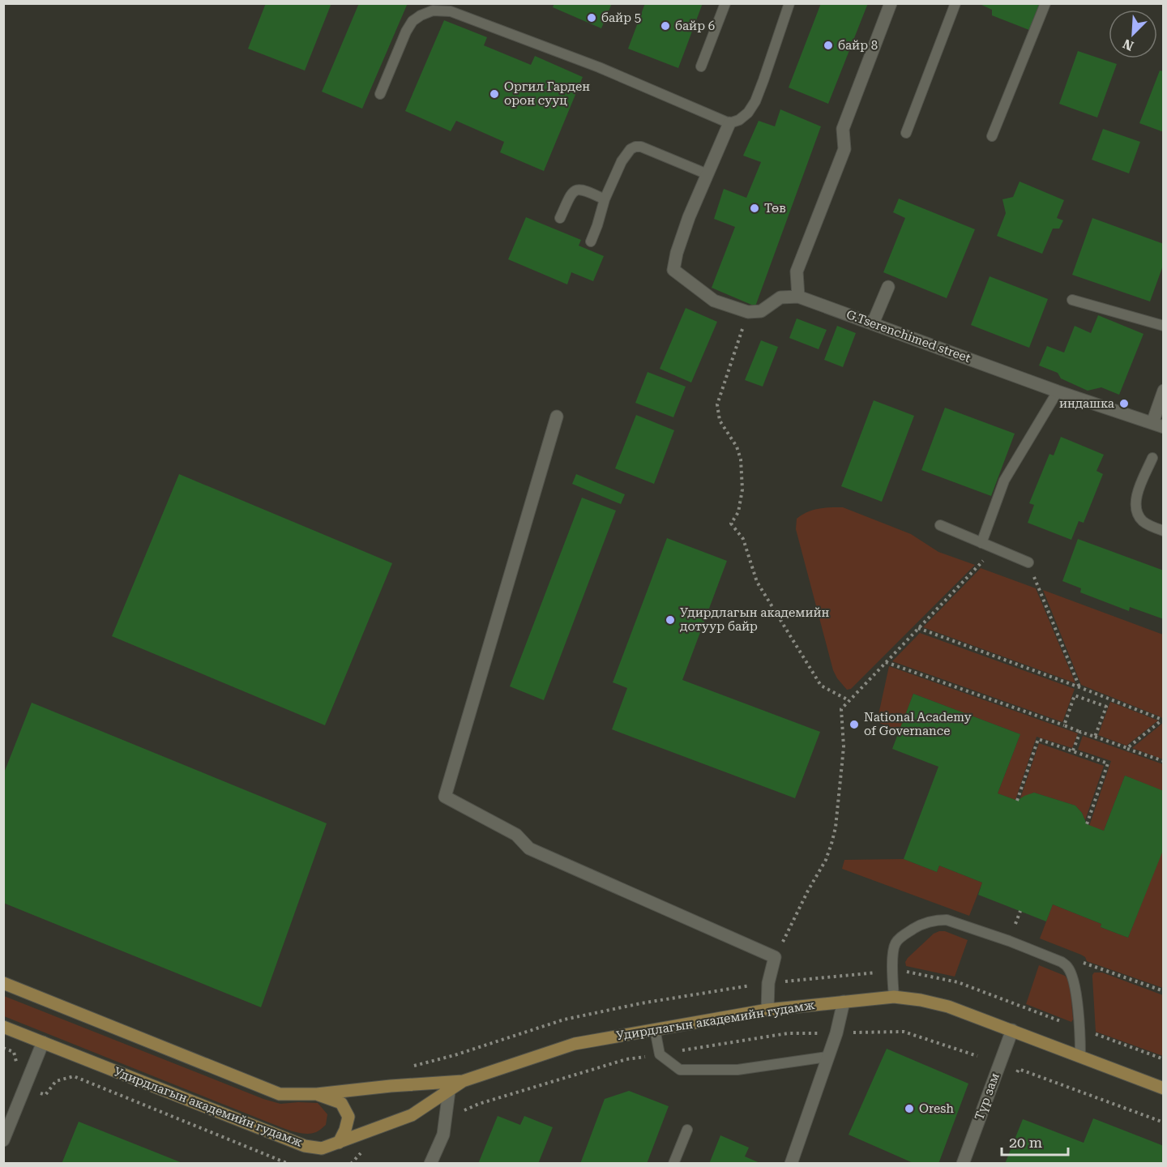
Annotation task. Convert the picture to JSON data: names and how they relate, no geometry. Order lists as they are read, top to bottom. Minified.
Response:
{"streets":{"main road":["Удирдлагын академийн гудамж"],"street":["G.Tserenchimed street","Түр зам"]},"crossings":[["Удирдлагын академийн гудамж","Түр зам"]],"places":["байр 5","байр 6","байр 8","Оргил Гарден орон сууц","Төв","индашка","Удирдлагын академийн дотуур байр","National Academy of Governance","Oresh"],"scale_bar":"20 m","north":"bottom left"}
